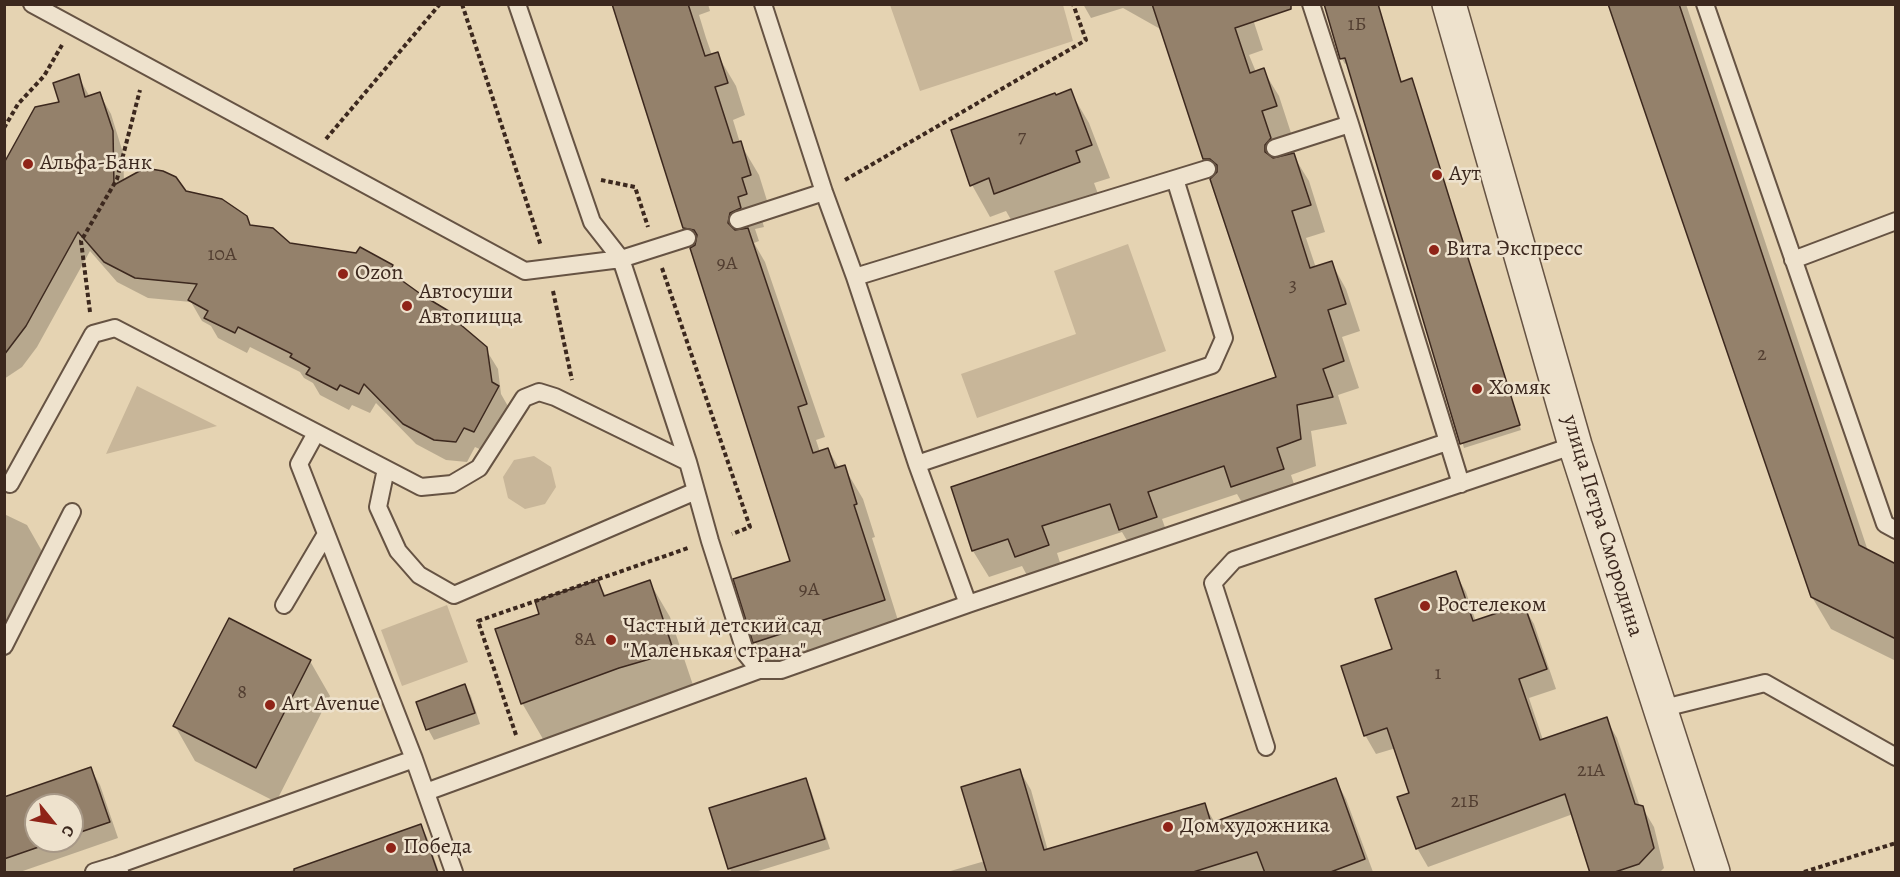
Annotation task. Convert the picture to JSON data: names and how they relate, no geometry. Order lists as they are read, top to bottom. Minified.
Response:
{"streets":{"street":["улица Петра Смородина"]},"places":["Альфа-Банк","Аут","Вита Экспресс","Ozon","Автосуши Автопицца","Хомяк","Ростелеком","Частный детский сад \"Маленькая страна\"","Art Avenue","Дом художника","Победа"],"house_numbers":["1Б","7","10А","9А","3","2","9А","8А","1","8","21А","21Б"],"north":"bottom right"}
